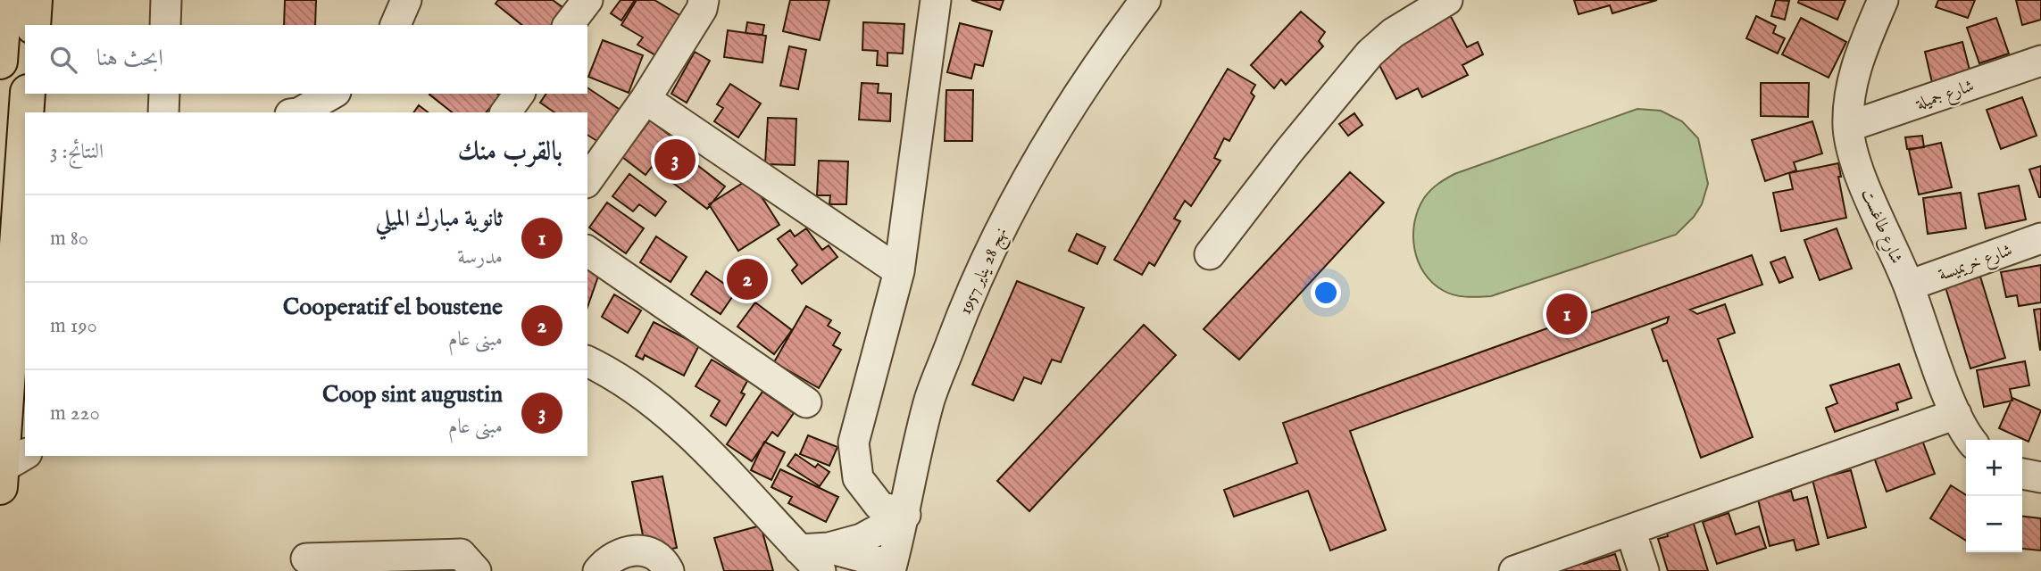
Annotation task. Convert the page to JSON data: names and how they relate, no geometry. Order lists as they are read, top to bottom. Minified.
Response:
{"streets":{"street":["شارع جميلة","شارع طاغست","شارع خريميسة","نهج 28 يناير 1957"]},"crossings":[["شارع جميلة","شارع طاغست"],["شارع طاغست","شارع خريميسة"]],"page":{"search":"ابحث هنا","heading":["بالقرب منك","النتائج: 3"],"pins":["3","2","1"],"list":[{"mark":"1","name":"ثانوية مبارك الميلي","note":"مدرسة","value":"80 m"},{"mark":"2","name":"Cooperatif el boustene","note":"مبنى عام","value":"190 m"},{"mark":"3","name":"Coop sint augustin","note":"مبنى عام","value":"220 m"}],"map_buttons":["+","−"]}}
